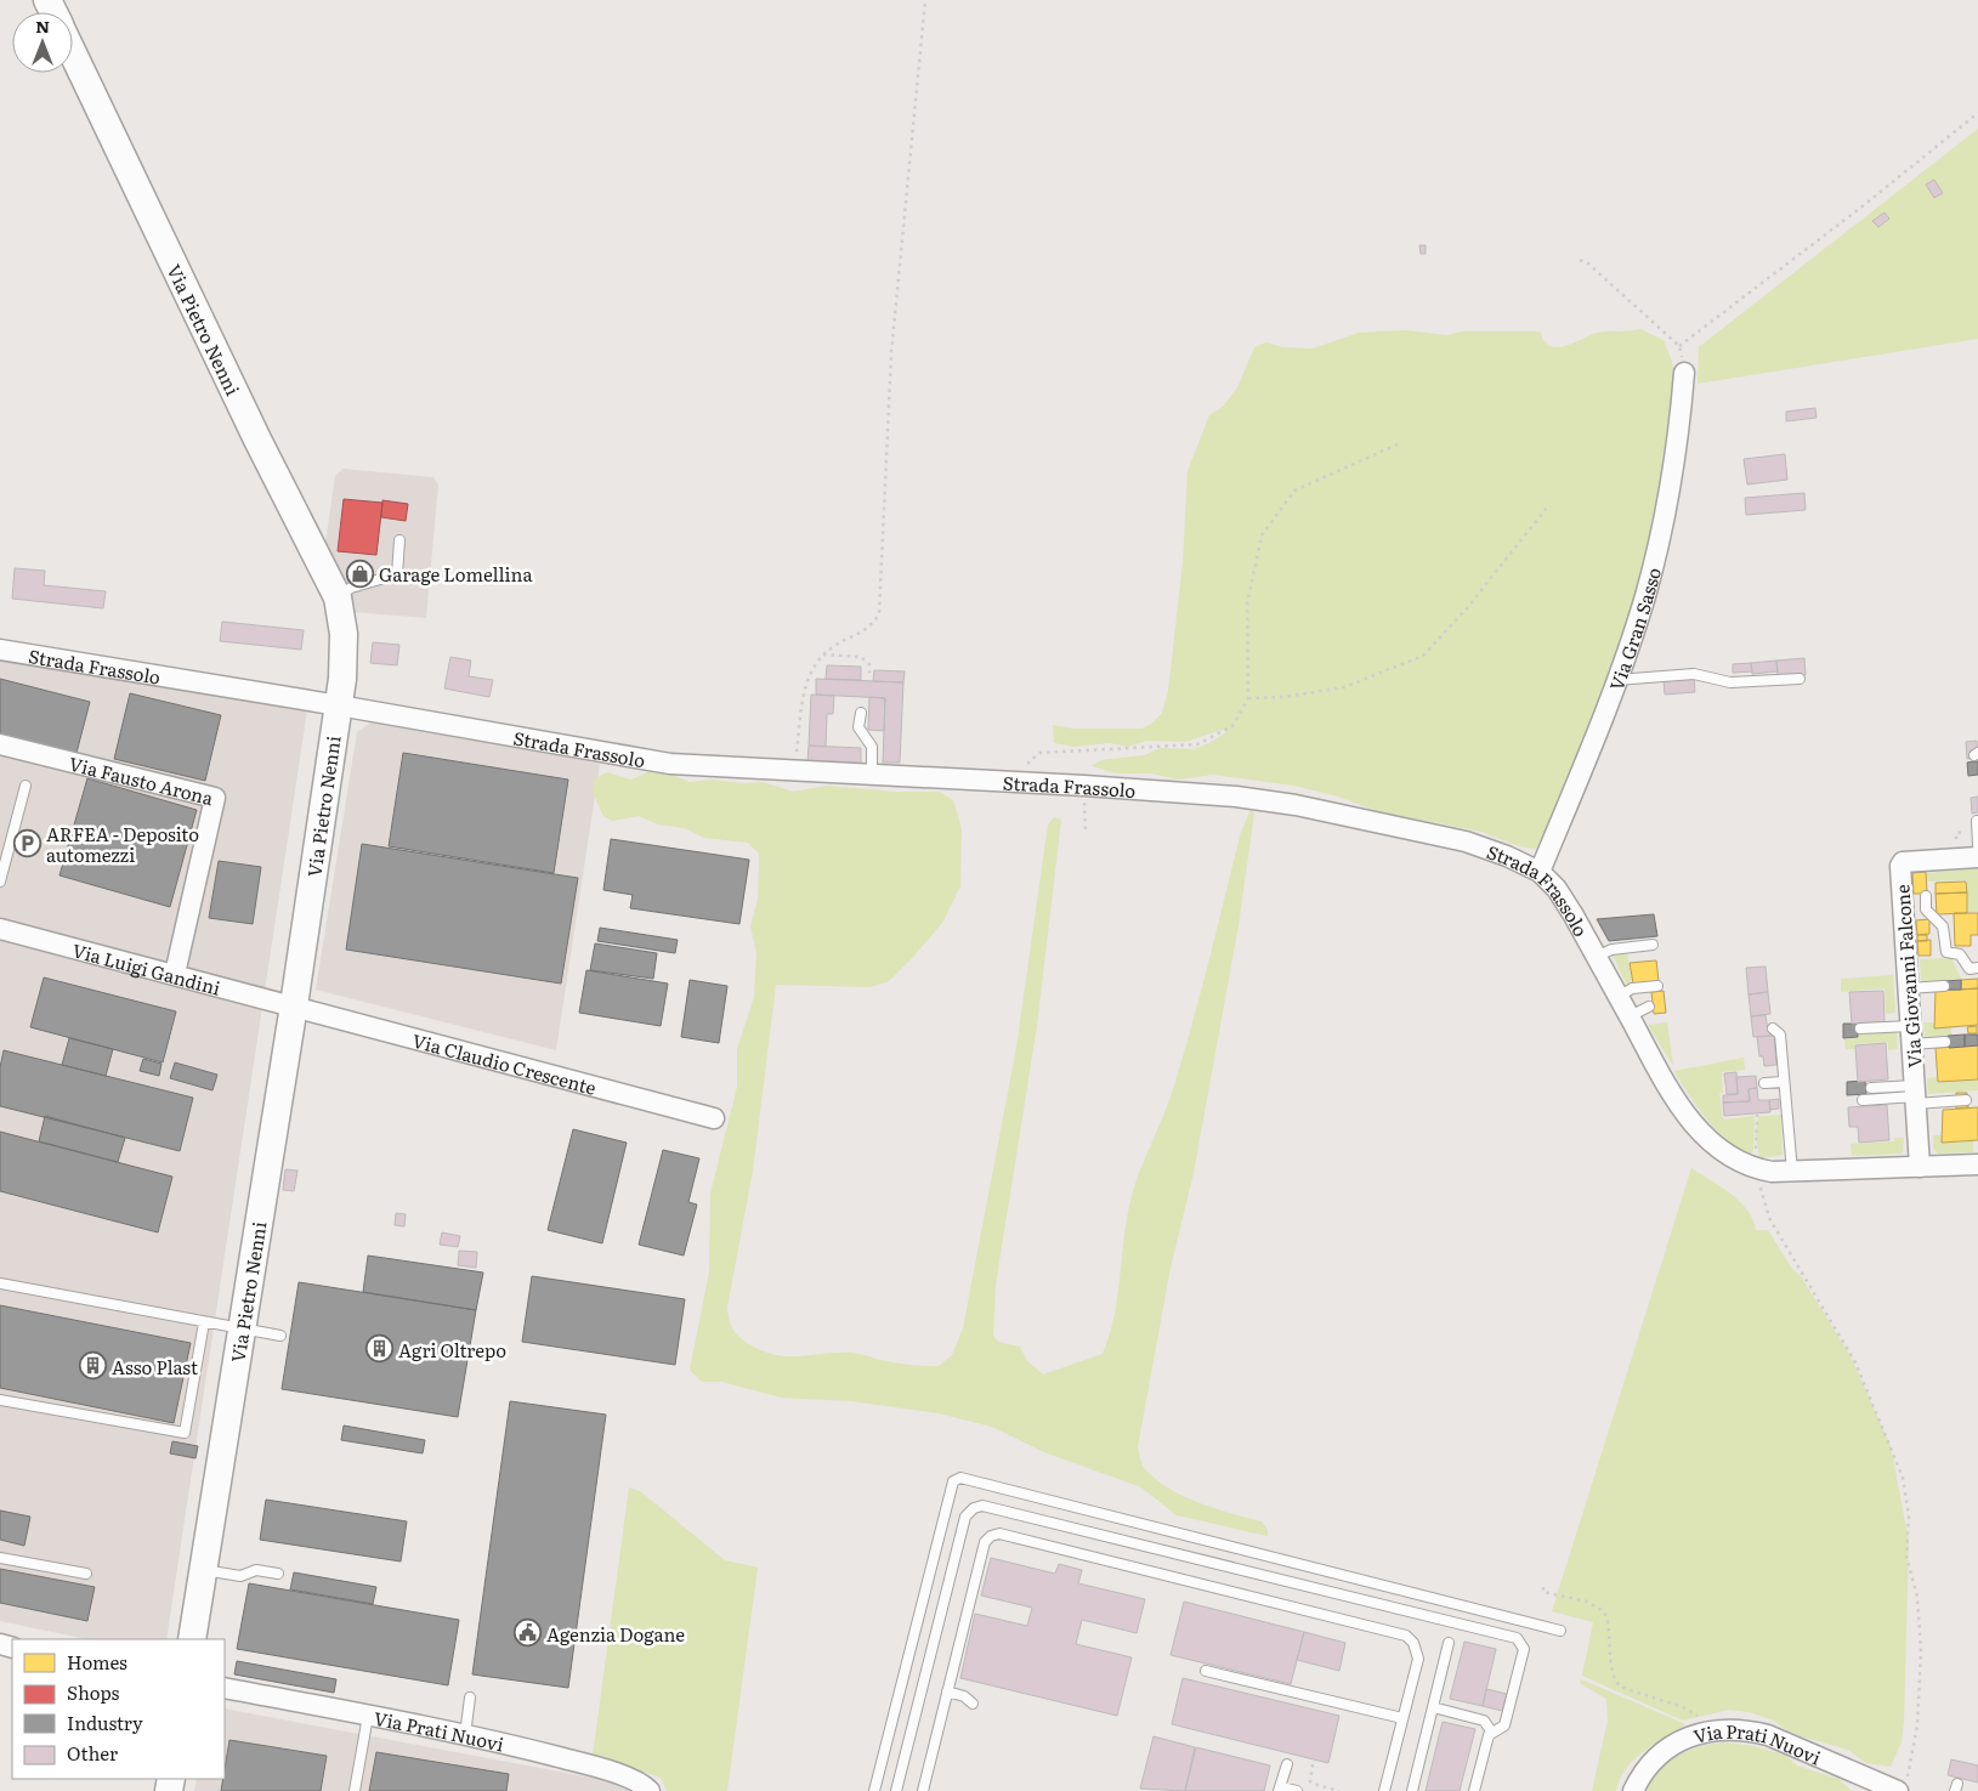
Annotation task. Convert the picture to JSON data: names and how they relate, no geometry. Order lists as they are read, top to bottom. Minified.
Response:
{"streets":{"street":["Via Pietro Nenni","Via Gran Sasso","Strada Frassolo","Via Fausto Arona","Via Luigi Gandini","Via Giovanni Falcone","Via Claudio Crescente","Via Prati Nuovi"]},"crossings":[["Via Pietro Nenni","Strada Frassolo"],["Via Pietro Nenni","Via Luigi Gandini"],["Via Pietro Nenni","Via Claudio Crescente"],["Via Gran Sasso","Strada Frassolo"],["Strada Frassolo","Via Giovanni Falcone"],["Via Fausto Arona","Via Luigi Gandini"],["Via Luigi Gandini","Via Claudio Crescente"]],"places":{"shop":["Garage Lomellina"],"parking":["ARFEA - Deposito automezzi"],"building":["Agri Oltrepo","Asso Plast"],"public building":["Agenzia Dogane"]},"legend":["Homes","Shops","Industry","Other"],"north":"top"}
